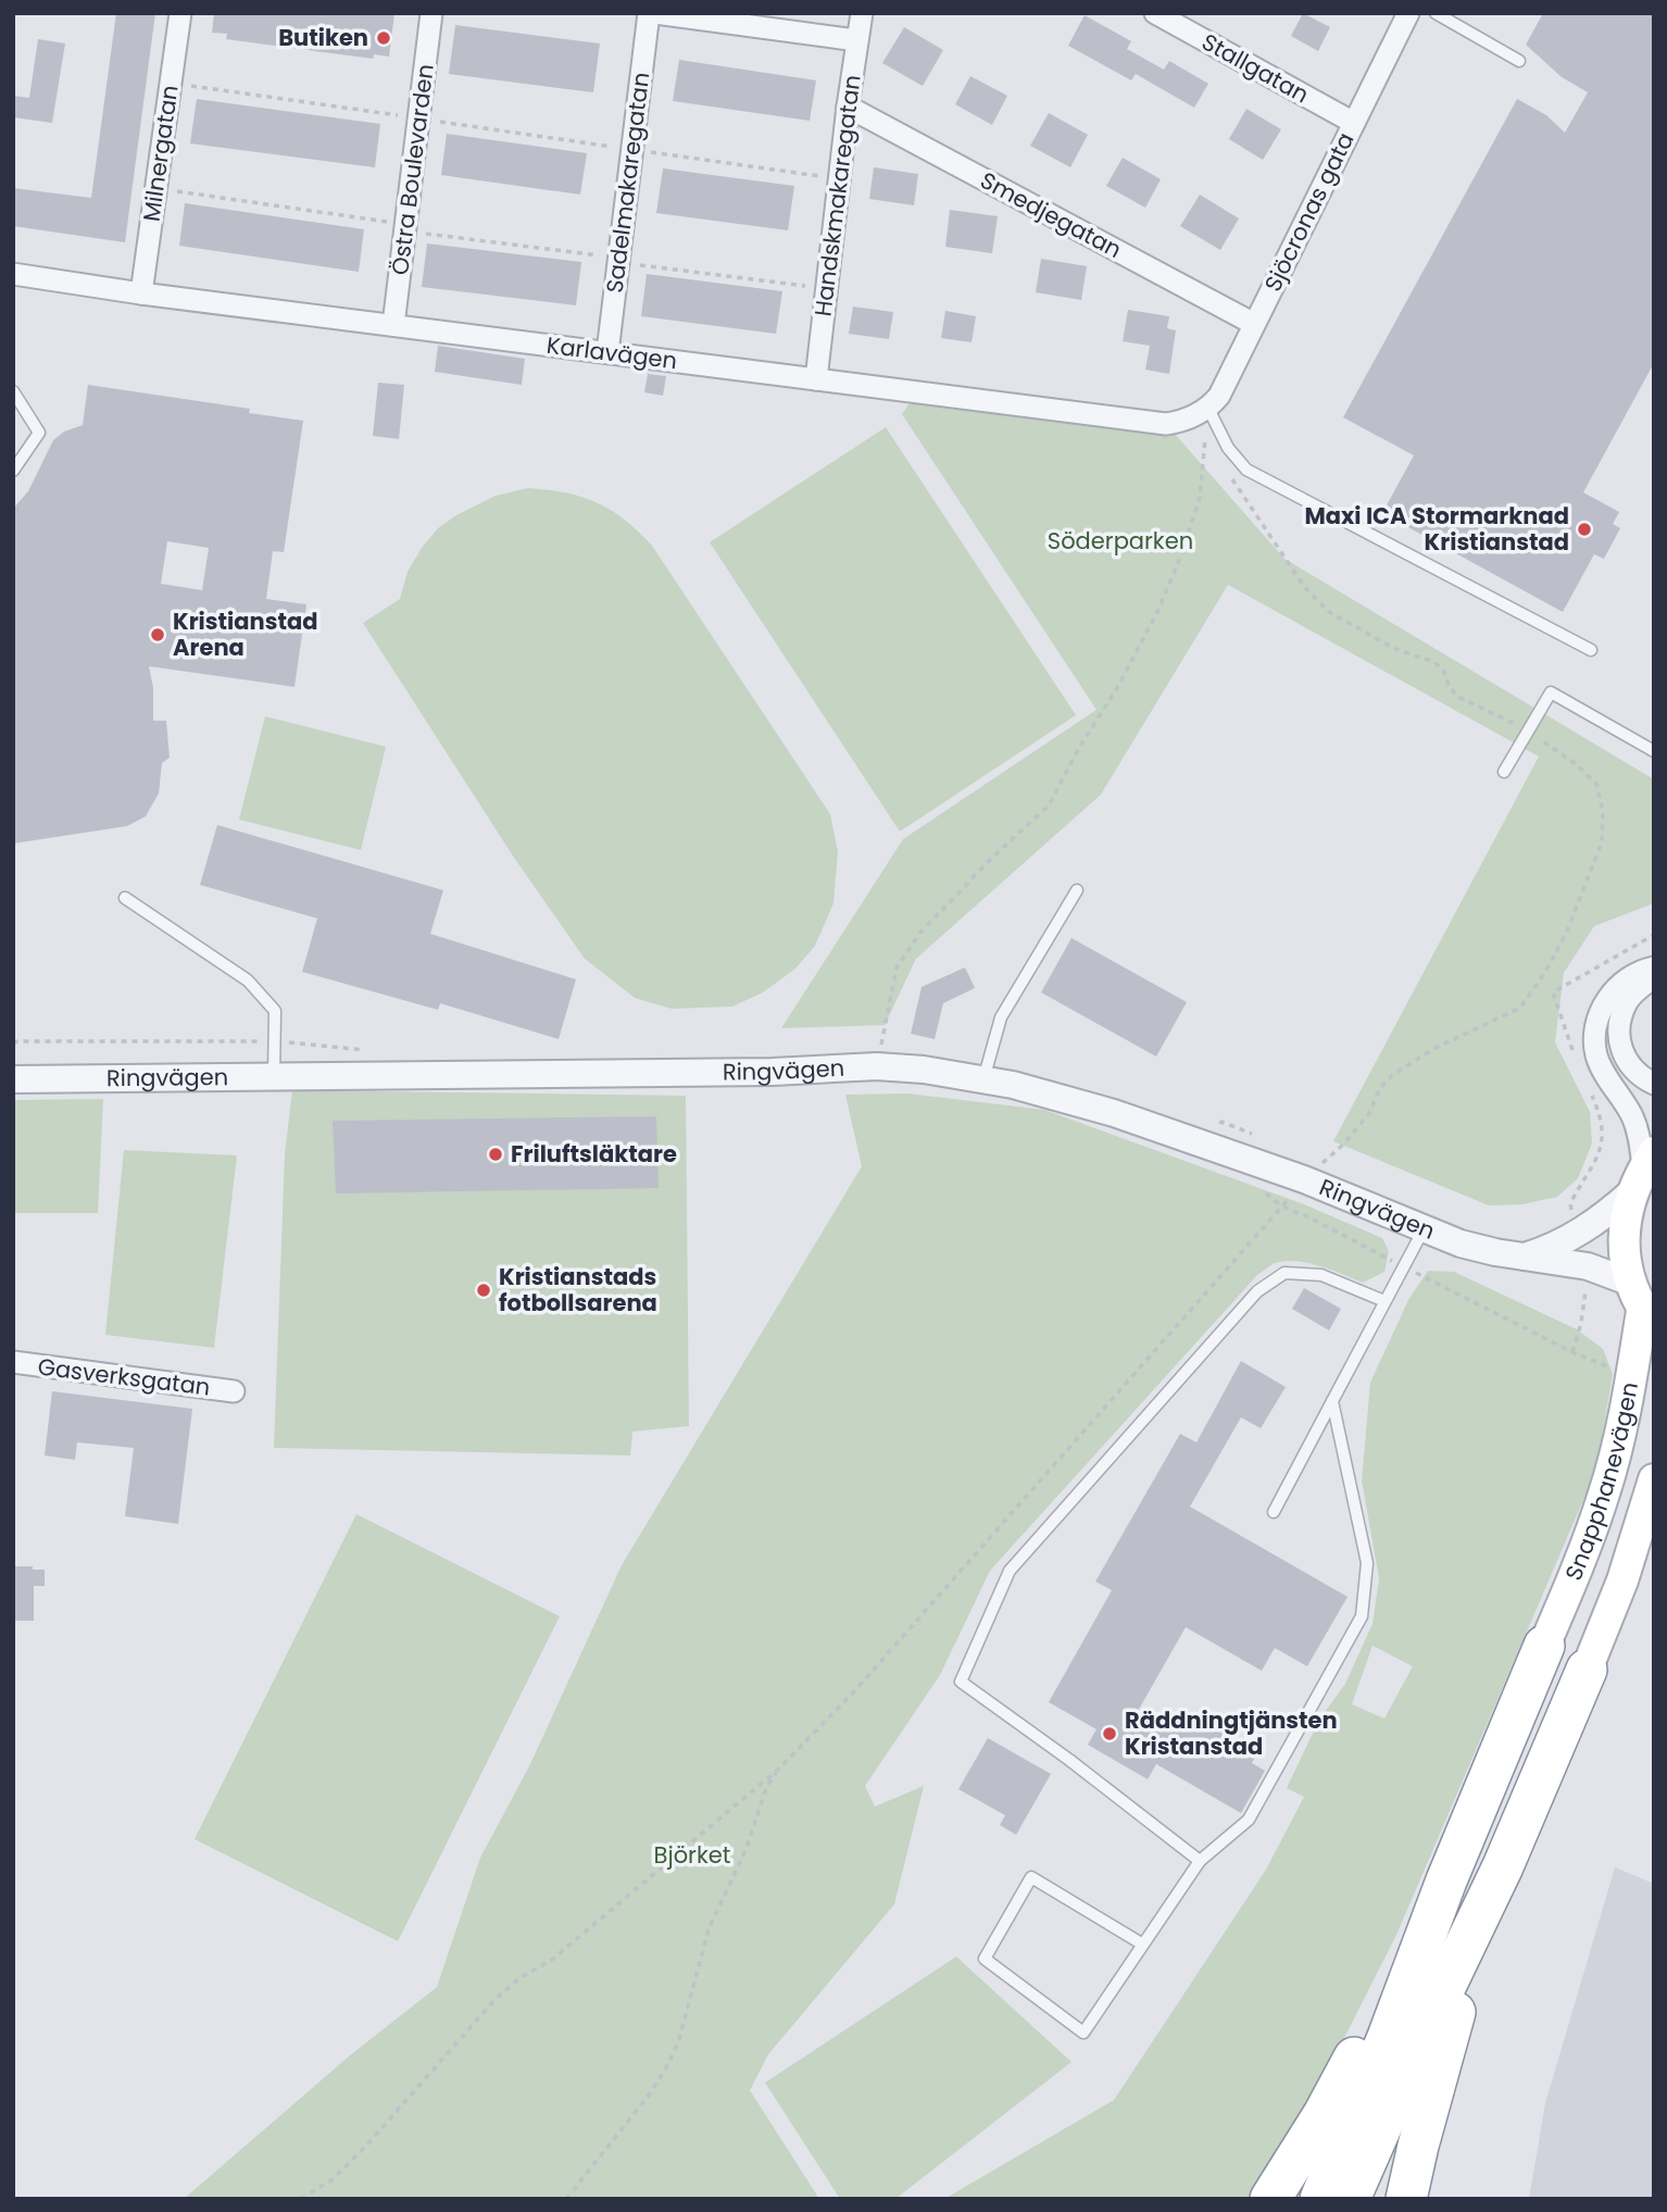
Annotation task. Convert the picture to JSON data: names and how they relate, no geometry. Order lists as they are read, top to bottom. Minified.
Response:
{"streets":{"main road":["Snapphanevägen"],"street":["Stallgatan","Milnergatan","Östra Boulevarden","Sadelmakaregatan","Handskmakaregatan","Sjöcronas gata","Smedjegatan","Karlavägen","Ringvägen","Gasverksgatan"]},"crossings":[["Stallgatan","Sjöcronas gata"],["Milnergatan","Karlavägen"],["Östra Boulevarden","Karlavägen"],["Sadelmakaregatan","Karlavägen"],["Handskmakaregatan","Smedjegatan"],["Handskmakaregatan","Karlavägen"],["Sjöcronas gata","Smedjegatan"],["Sjöcronas gata","Karlavägen"],["Ringvägen","Snapphanevägen"]],"parks":["Söderparken","Björket"],"places":["Butiken","Maxi ICA Stormarknad Kristianstad","Kristianstad Arena","Friluftsläktare","Kristianstads fotbollsarena","Räddningtjänsten Kristanstad"]}
